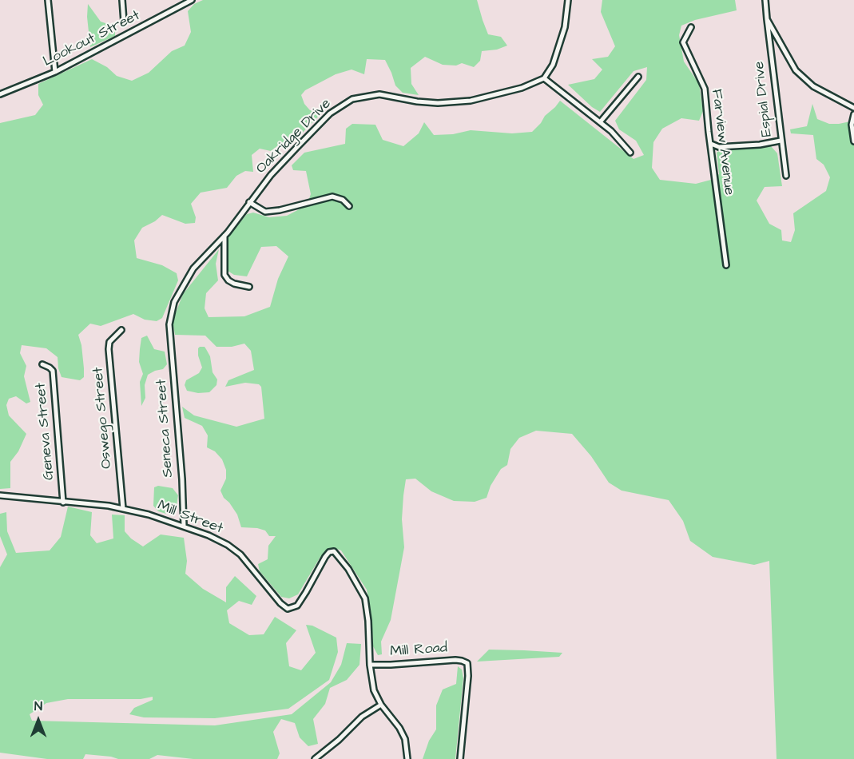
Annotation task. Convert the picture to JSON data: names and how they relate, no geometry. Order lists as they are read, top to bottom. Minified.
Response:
{"streets":{"street":["Lookout Street","Espial Drive","Oakridge Drive","Farview Avenue","Oswego Street","Seneca Street","Geneva Street","Mill Street","Mill Road"]},"crossings":[["Oakridge Drive","Seneca Street"],["Oswego Street","Mill Street"],["Seneca Street","Mill Street"],["Geneva Street","Mill Street"],["Mill Street","Mill Road"]],"north":"top"}
